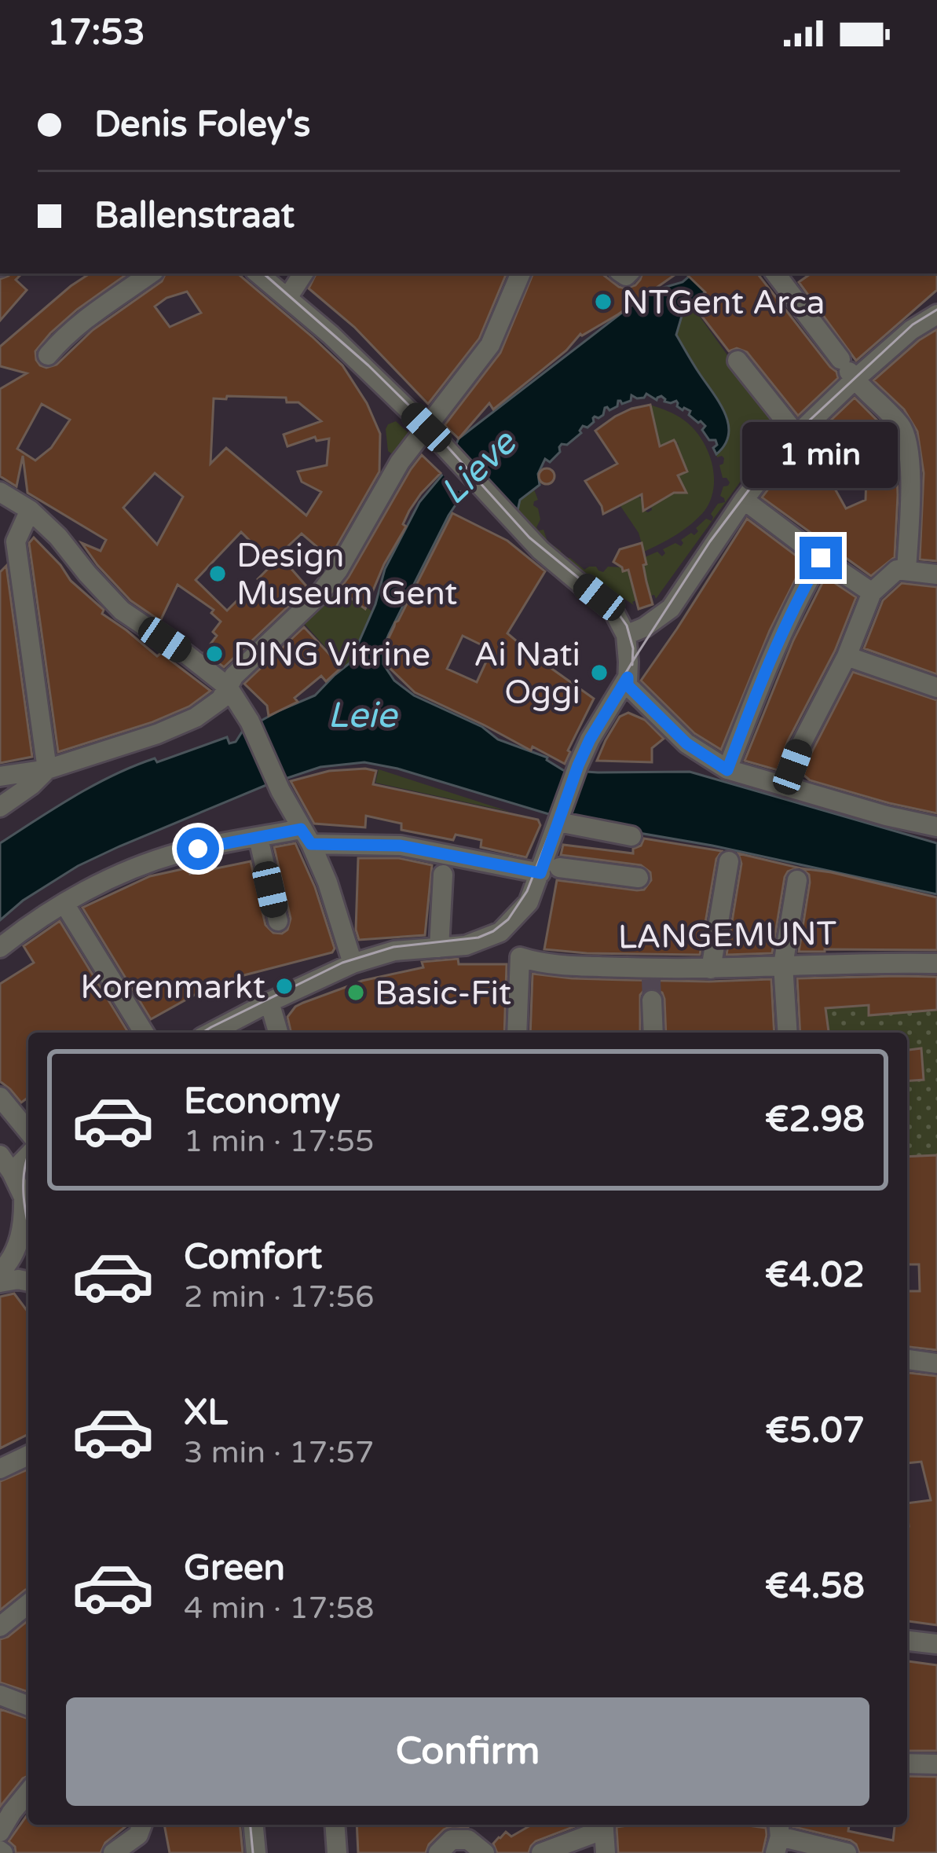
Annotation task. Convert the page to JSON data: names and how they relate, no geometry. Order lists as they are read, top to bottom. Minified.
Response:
{"streets":{"street":["LANGEMUNT"]},"water":["Lieve","Leie"],"places":["NTGent Arca","Design Museum Gent","DING Vitrine","Ai Nati Oggi","Korenmarkt","Basic-Fit"],"page":{"status":"17:53","banner":["Denis Foley's","Ballenstraat"],"bubble":"1 min","list":[{"name":"Economy","note":"1 min · 17:55","value":"€2.98"},{"name":"Comfort","note":"2 min · 17:56","value":"€4.02"},{"name":"XL","note":"3 min · 17:57","value":"€5.07"},{"name":"Green","note":"4 min · 17:58","value":"€4.58"}],"buttons":"Confirm"}}
